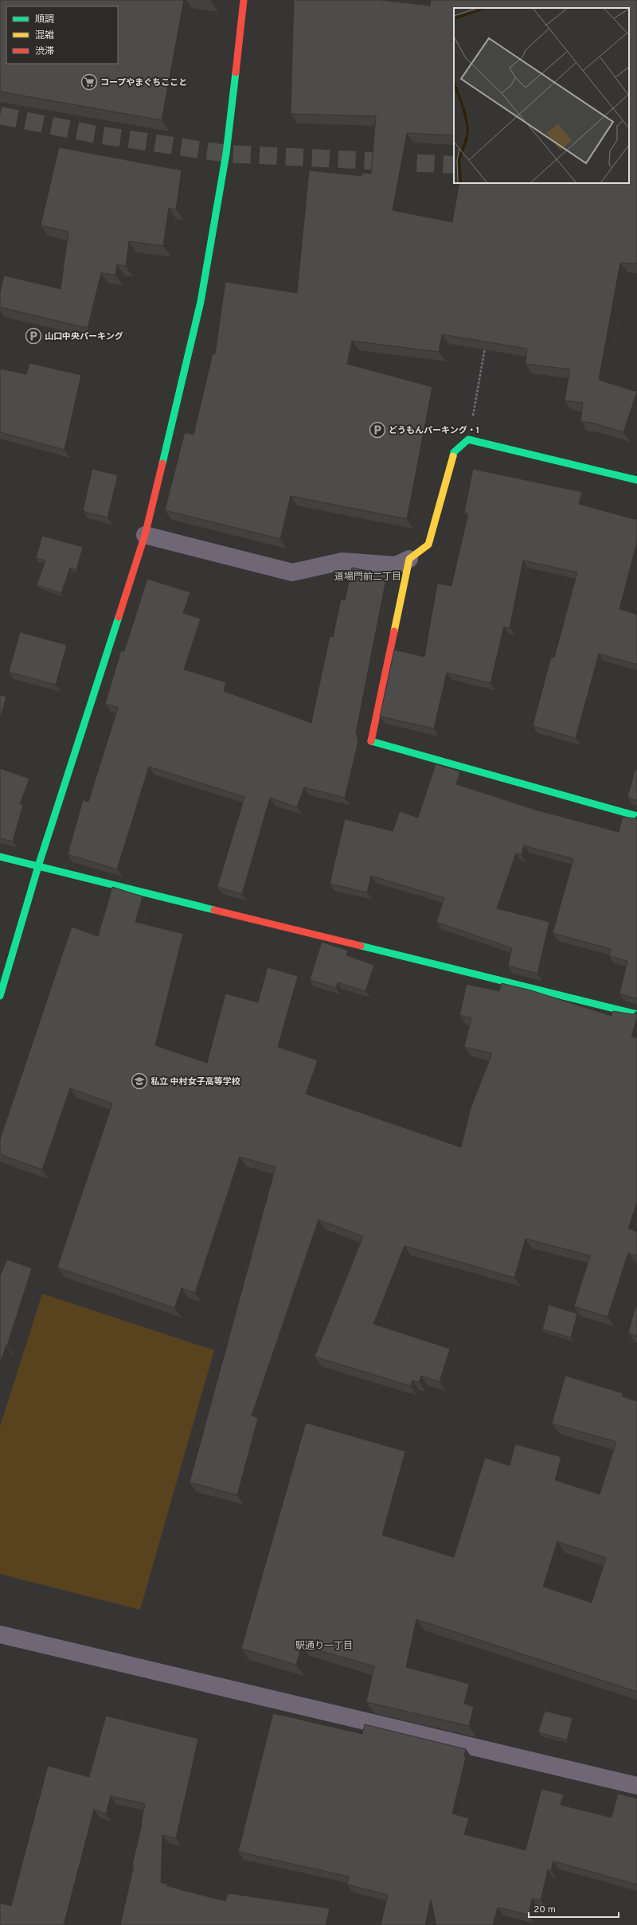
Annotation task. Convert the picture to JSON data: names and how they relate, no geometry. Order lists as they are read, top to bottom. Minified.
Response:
{"districts":["道場門前二丁目","駅通り一丁目"],"places":{"supermarket":["コープやまぐちここと"],"parking":["山口中央パーキング","どうもんパーキング・1"],"school or university":["私立 中村女子高等学校"]},"legend":["順調","混雑","渋滞"],"scale_bar":"20 m"}
